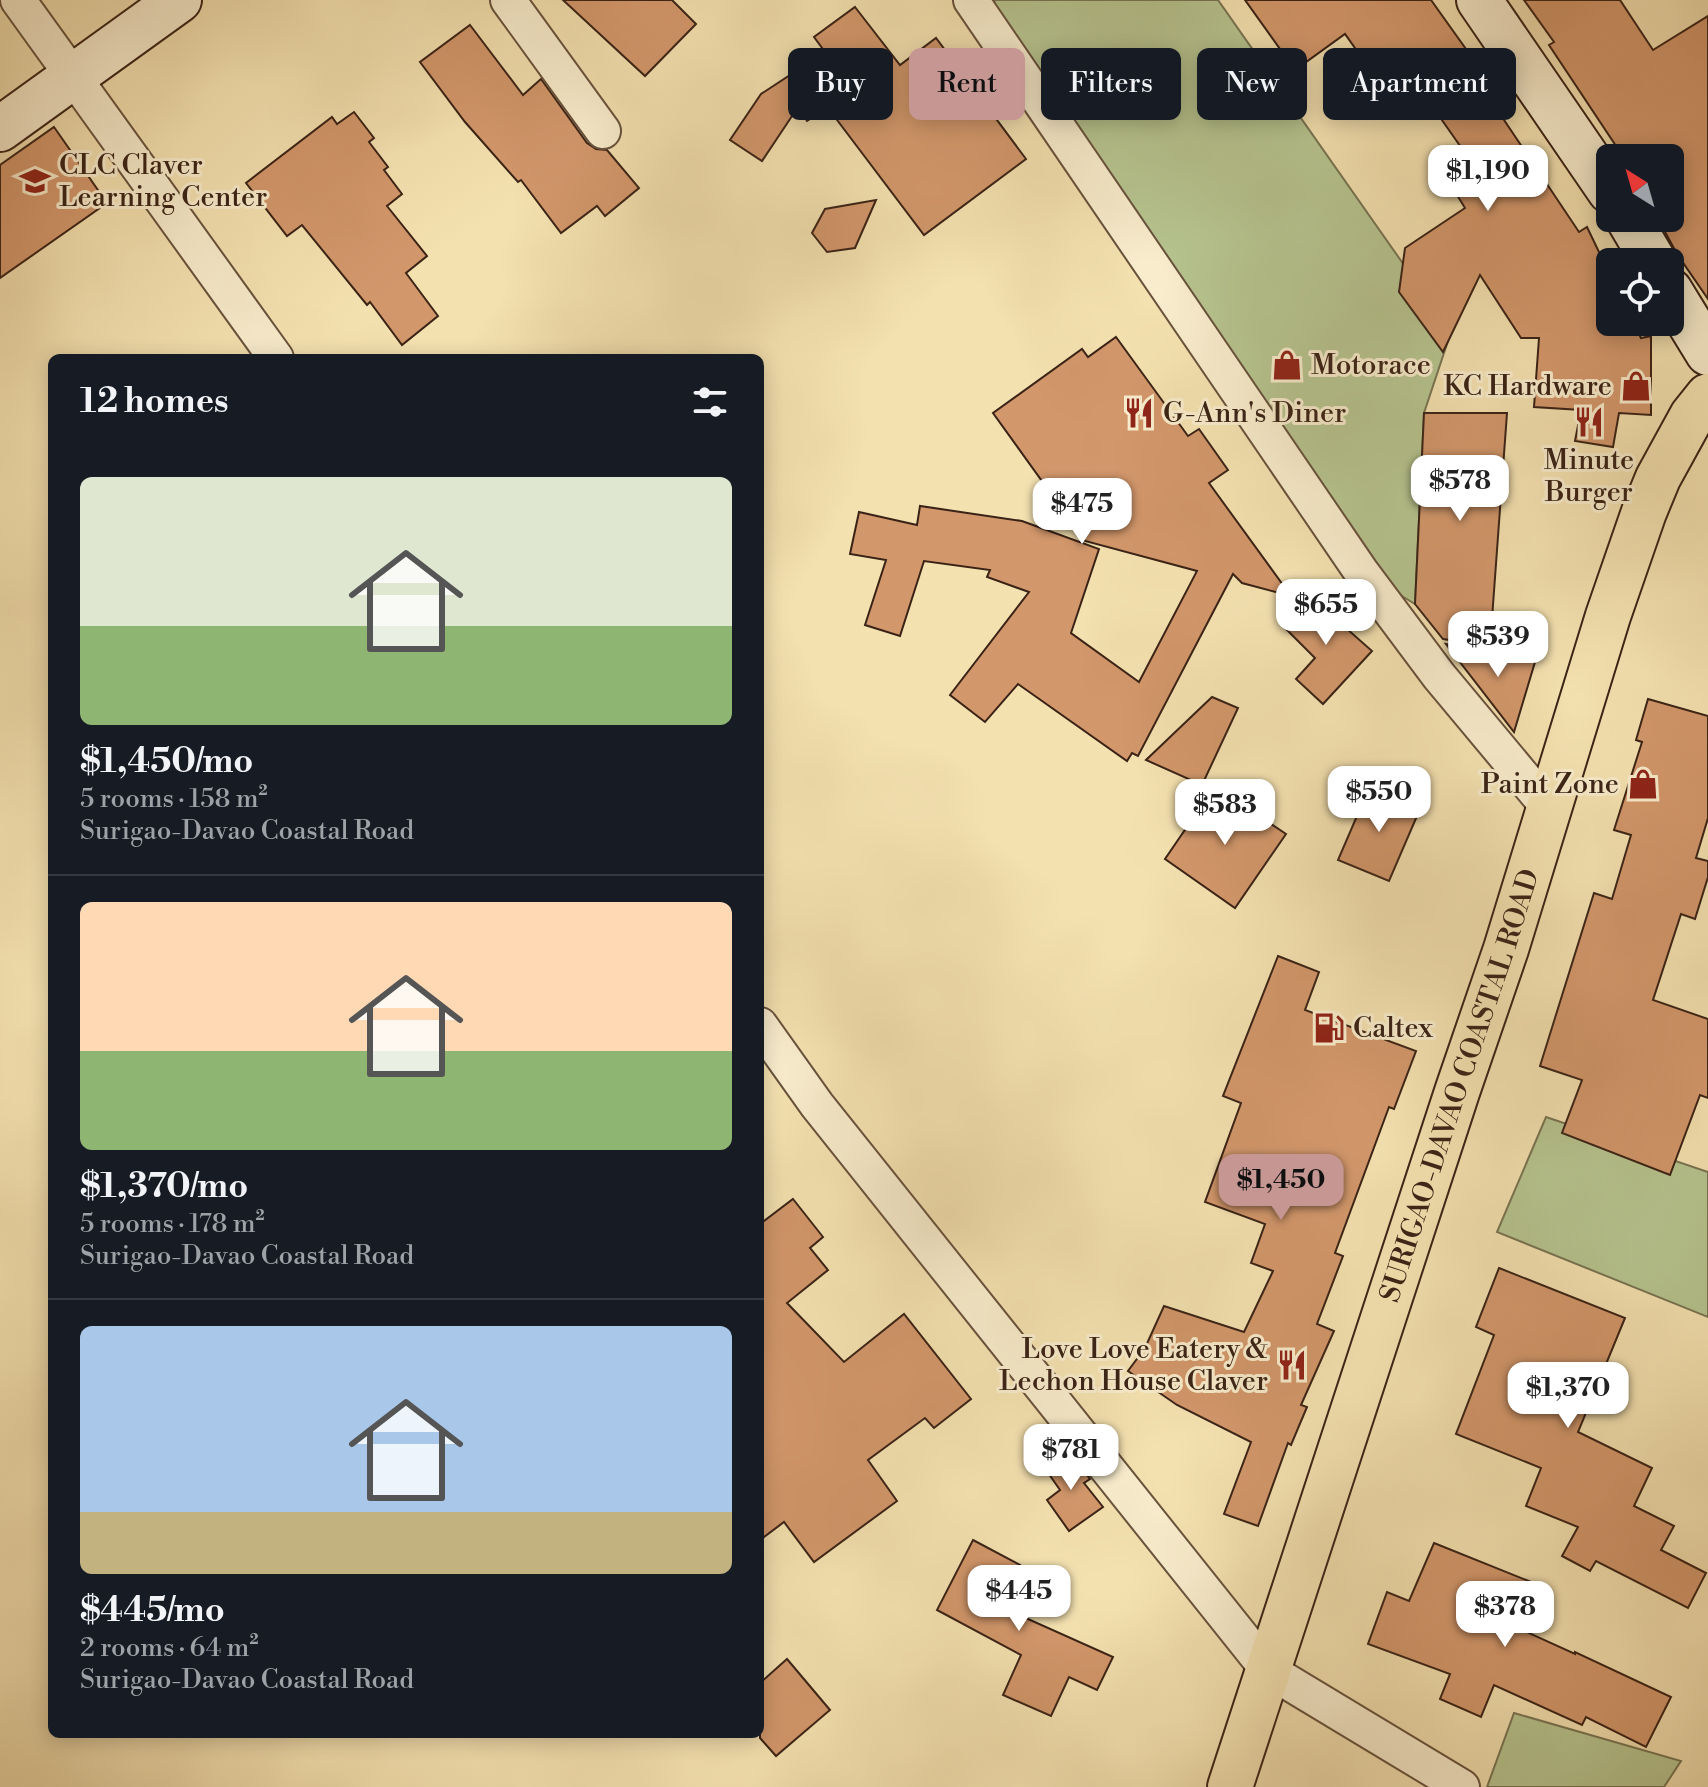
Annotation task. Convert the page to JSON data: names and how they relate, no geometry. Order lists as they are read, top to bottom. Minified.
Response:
{"streets":{"highway":["SURIGAO-DAVAO COASTAL ROAD"]},"places":{"school or university":["CLC Claver Learning Center"],"shop":["Motorace","KC Hardware","Paint Zone"],"restaurant":["G-Ann's Diner","Minute Burger","Love Love Eatery & Lechon House Claver"],"fuel station":["Caltex"]},"north":"top left","page":{"chip":["Buy","Rent","Filters","New","Apartment"],"price":["$1,190","$578","$475","$655","$539","$550","$583","$1,450","$1,370","$781","$445","$378"],"heading":"12 homes","list":[{"name":"$1,450/mo","note":"5 rooms · 158 m² · Surigao-Davao Coastal Road"},{"name":"$1,370/mo","note":"5 rooms · 178 m² · Surigao-Davao Coastal Road"},{"name":"$445/mo","note":"2 rooms · 64 m² · Surigao-Davao Coastal Road"}]}}
